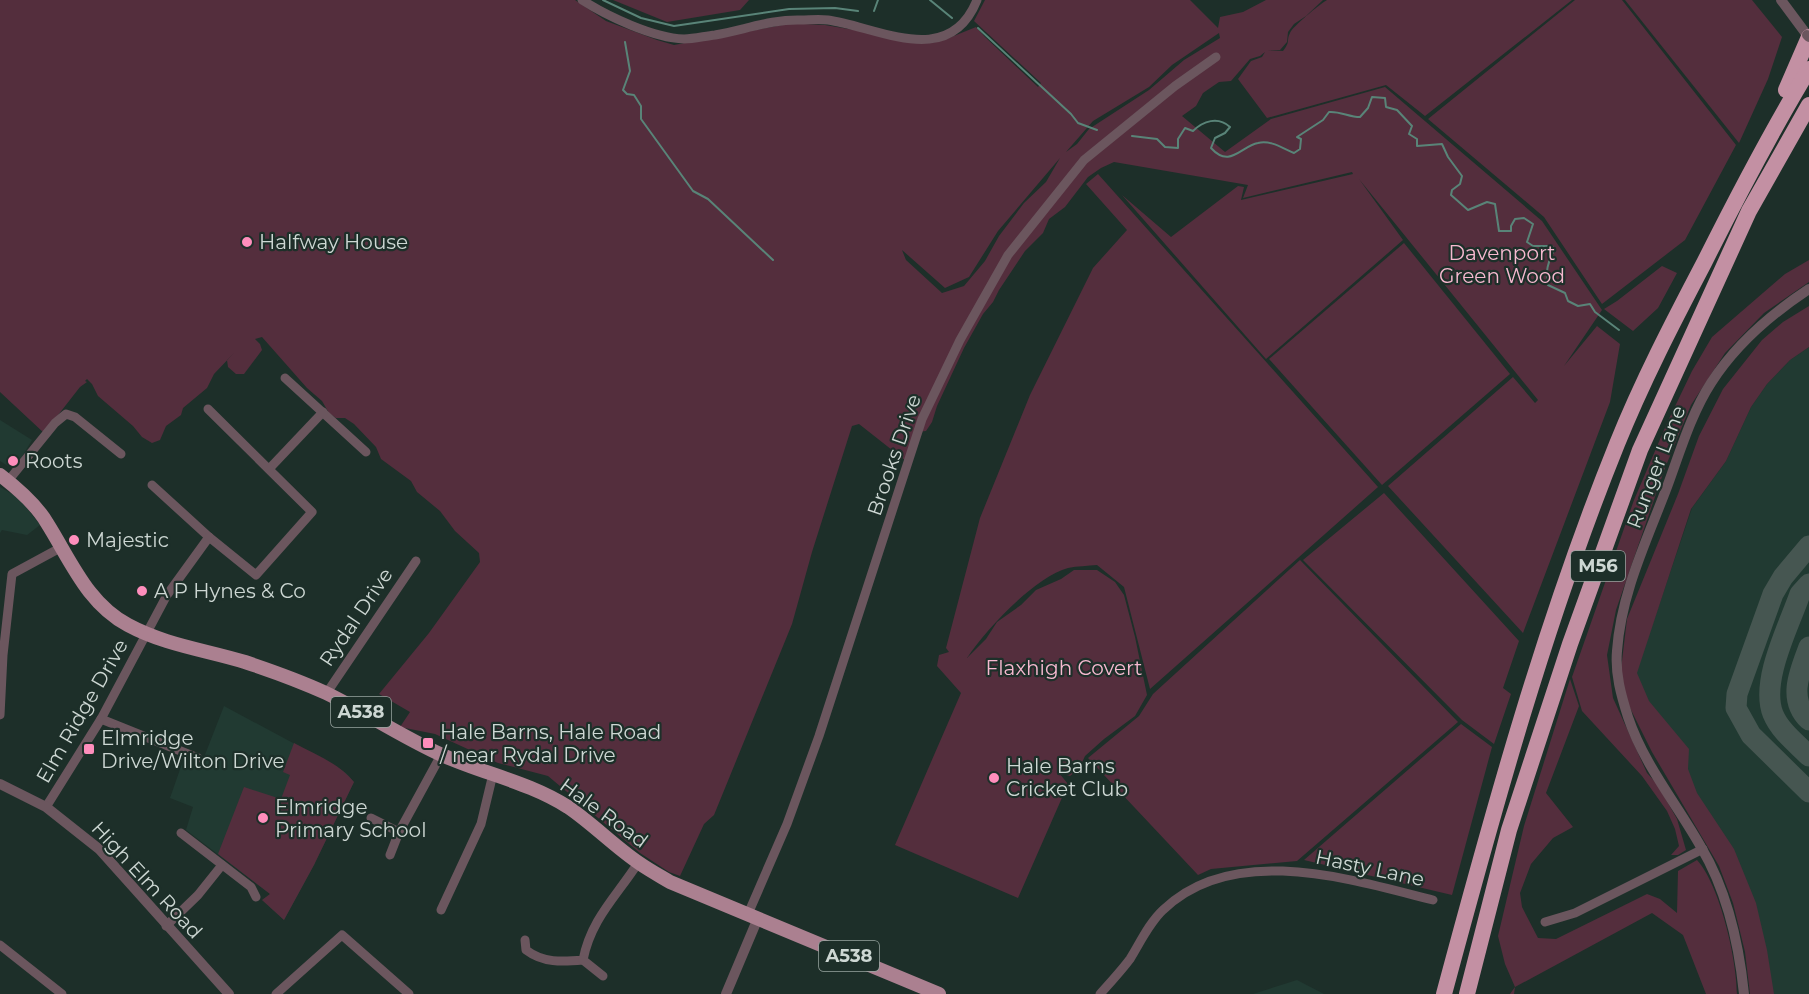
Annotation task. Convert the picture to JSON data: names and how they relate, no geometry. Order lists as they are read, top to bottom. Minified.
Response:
{"streets":{"highway":["M56"],"main road":["A538","Hale Road"],"street":["Brooks Drive","Runger Lane","Rydal Drive","Elm Ridge Drive","Hasty Lane","High Elm Road"]},"crossings":[["Brooks Drive","Hale Road"],["Rydal Drive","Hale Road"],["Elm Ridge Drive","Hale Road"],["Elm Ridge Drive","High Elm Road"]],"parks":["Davenport Green Wood","Flaxhigh Covert"],"places":{"other":["Halfway House","Roots","Majestic","A P Hynes & Co","Hale Barns Cricket Club","Elmridge Primary School"],"transit":["Hale Barns, Hale Road / near Rydal Drive","Elmridge Drive/Wilton Drive"]}}
